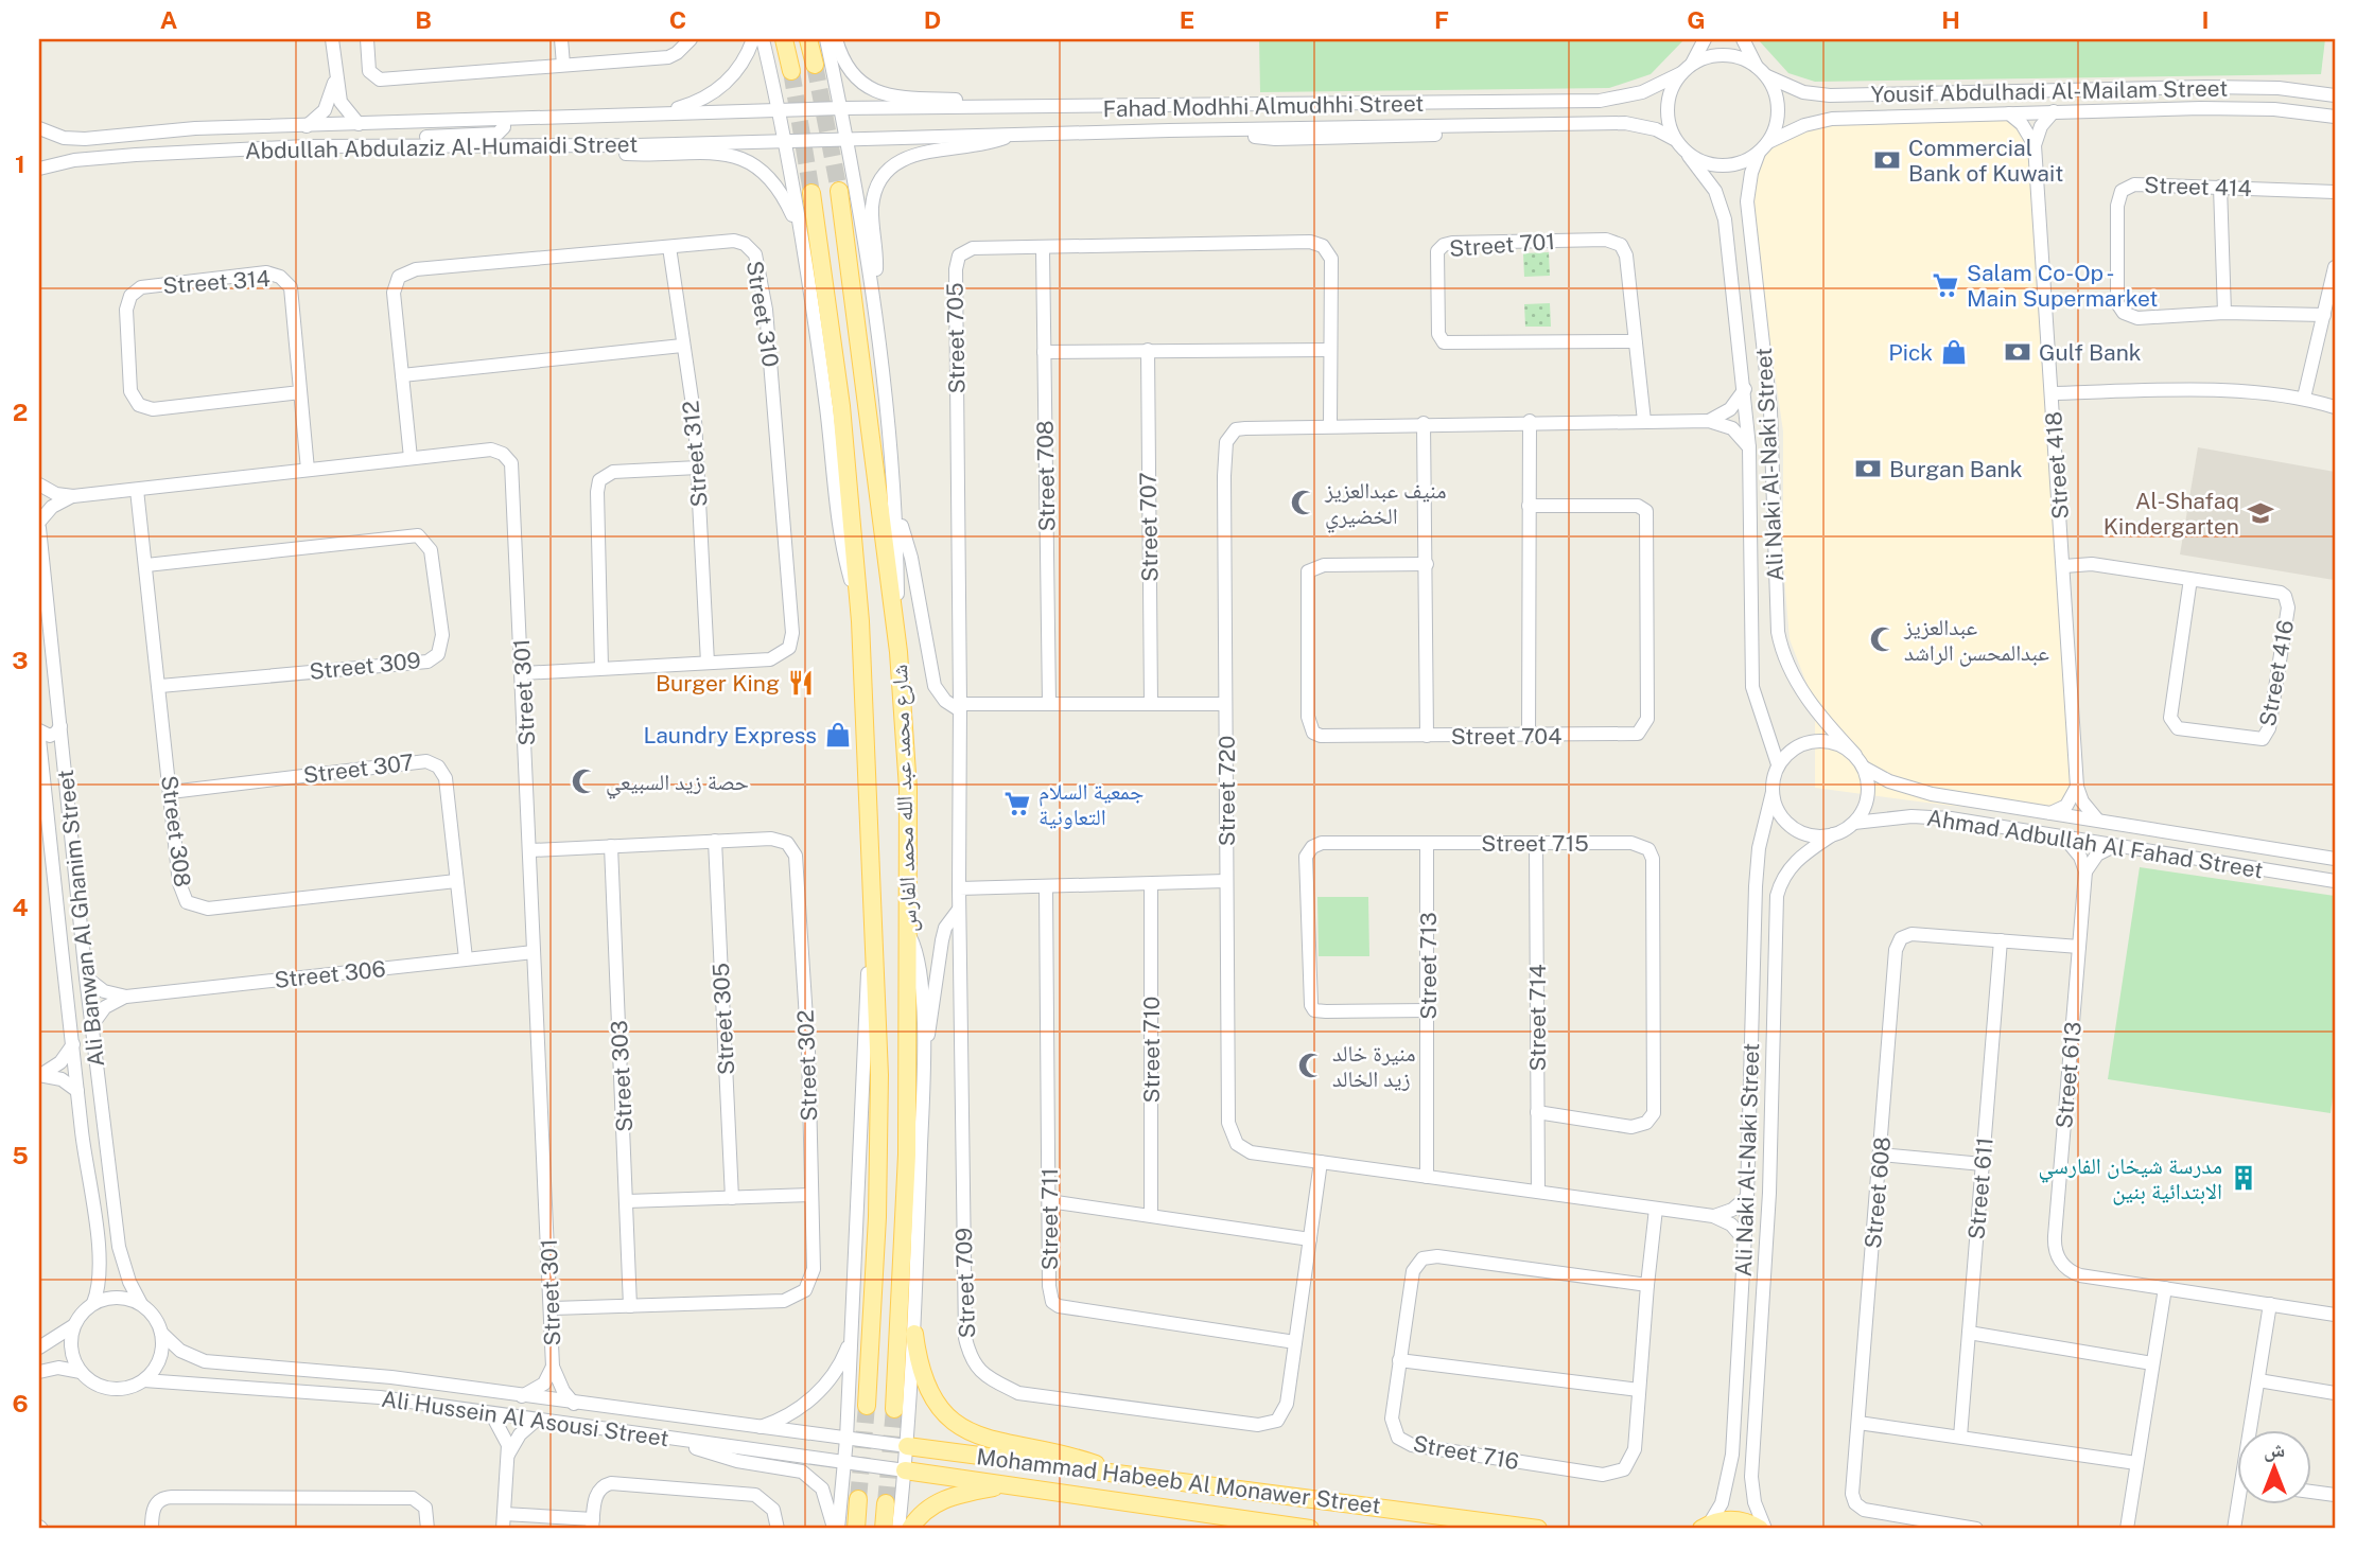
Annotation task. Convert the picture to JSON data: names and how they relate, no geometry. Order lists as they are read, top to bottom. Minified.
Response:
{"streets":{"main road":["شارع محمد عبد الله محمد الفارس","Mohammad Habeeb Al Monawer Street"],"street":["Yousif Abdulhadi Al-Mailam Street","Fahad Modhhi Almudhhi Street","Abdullah Abdulaziz Al-Humaidi Street","Street 414","Street 701","Street 314","Street 310","Street 705","Street 312","Ali Naki Al-Naki Street","Street 418","Street 708","Street 707","Street 309","Street 416","Street 301","Street 704","Street 307","Street 720","Street 308","Street 715","Ahmad Adbullah Al Fahad Street","Ali Banwan Al Ghanim Street","Street 713","Street 306","Street 714","Street 305","Street 710","Street 302","Street 613","Street 303","Street 611","Street 608","Street 711","Street 709","Ali Hussein Al Asousi Street","Street 716"]},"crossings":[["Yousif Abdulhadi Al-Mailam Street","Fahad Modhhi Almudhhi Street"],["Yousif Abdulhadi Al-Mailam Street","Ali Naki Al-Naki Street"],["Fahad Modhhi Almudhhi Street","Abdullah Abdulaziz Al-Humaidi Street"],["Fahad Modhhi Almudhhi Street","Ali Naki Al-Naki Street"],["Street 701","Street 720"],["Street 314","Street 301"],["Street 310","Street 312"],["Street 310","Street 301"],["Street 705","Street 708"],["Street 705","Street 720"],["Street 705","Street 709"],["Ali Naki Al-Naki Street","Street 720"],["Ali Naki Al-Naki Street","Ahmad Adbullah Al Fahad Street"],["Street 418","Street 416"],["Street 418","Ahmad Adbullah Al Fahad Street"],["Street 309","Street 308"],["Street 301","Street 308"],["Street 301","Street 306"],["Street 301","Street 302"],["Street 301","Ali Hussein Al Asousi Street"],["Street 307","Street 308"],["Street 307","Street 306"],["Street 720","Street 713"],["Street 720","Street 714"],["Street 720","Street 709"],["Street 720","Street 716"],["Street 715","Street 713"],["Street 715","Street 714"],["Ali Banwan Al Ghanim Street","Ali Hussein Al Asousi Street"],["Street 305","Street 302"],["Street 302","Street 303"],["Street 613","Street 608"],["Street 611","Street 608"],["Street 711","Street 709"],["Ali Hussein Al Asousi Street","Mohammad Habeeb Al Monawer Street"]],"places":{"bank":["Commercial Bank of Kuwait","Gulf Bank","Burgan Bank"],"supermarket":["Salam Co-Op - Main Supermarket","جمعية السلام التعاونية"],"shop":["Pick","Laundry Express"],"mosque":["منيف عبدالعزيز الخضيري","عبدالعزيز عبدالمحسن الراشد","حصة زيد السبيعي","منيرة خالد زيد الخالد"],"school or university":["Al-Shafaq Kindergarten"],"restaurant":["Burger King"],"building":["مدرسة شيخان الفارسي الابتدائية بنين"]},"north":"top","grid":{"columns":["A","B","C","D","E","F","G","H","I"],"rows":["1","2","3","4","5","6"]}}
